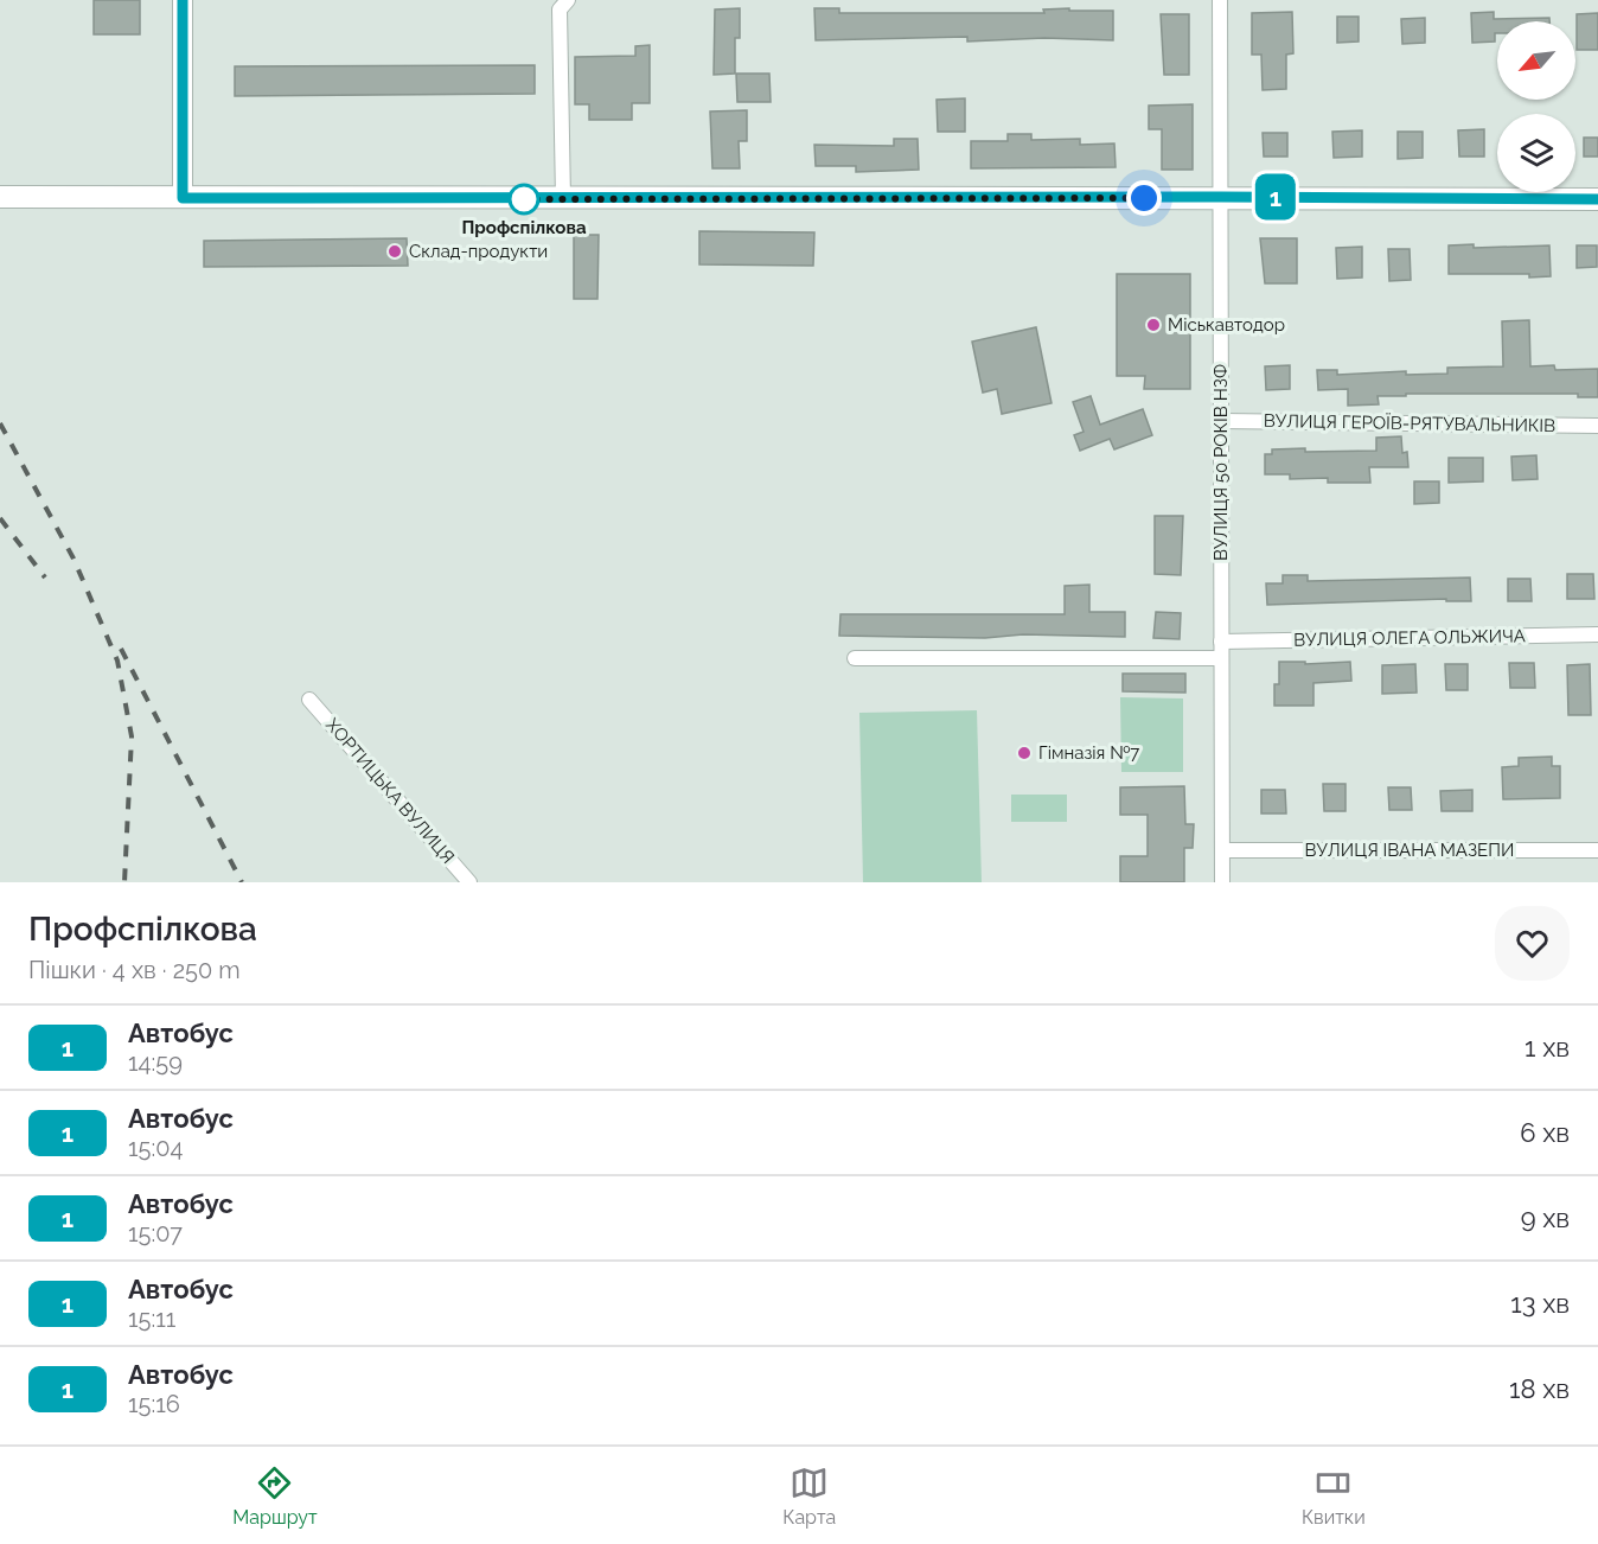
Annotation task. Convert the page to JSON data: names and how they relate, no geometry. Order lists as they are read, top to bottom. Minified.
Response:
{"streets":{"street":["ВУЛИЦЯ ГЕРОЇВ-РЯТУВАЛЬНИКІВ","ВУЛИЦЯ 50 РОКІВ НЗФ","ВУЛИЦЯ ОЛЕГА ОЛЬЖИЧА","ХОРТИЦЬКА ВУЛИЦЯ","ВУЛИЦЯ ІВАНА МАЗЕПИ"]},"crossings":[["ВУЛИЦЯ ГЕРОЇВ-РЯТУВАЛЬНИКІВ","ВУЛИЦЯ 50 РОКІВ НЗФ"],["ВУЛИЦЯ 50 РОКІВ НЗФ","ВУЛИЦЯ ОЛЕГА ОЛЬЖИЧА"],["ВУЛИЦЯ 50 РОКІВ НЗФ","ВУЛИЦЯ ІВАНА МАЗЕПИ"]],"places":["Профспілкова","Склад-продукти","Міськавтодор","Гімназія №7"],"lines":["bus line 1"],"north":"bottom left","page":{"on_map":"1","heading":["Профспілкова","Пішки · 4 хв · 250 m"],"list":[{"mark":"1","name":"Автобус","note":"14:59","value":"1 хв"},{"mark":"1","name":"Автобус","note":"15:04","value":"6 хв"},{"mark":"1","name":"Автобус","note":"15:07","value":"9 хв"},{"mark":"1","name":"Автобус","note":"15:11","value":"13 хв"},{"mark":"1","name":"Автобус","note":"15:16","value":"18 хв"}],"tabs":["Маршрут","Карта","Квитки"]}}
